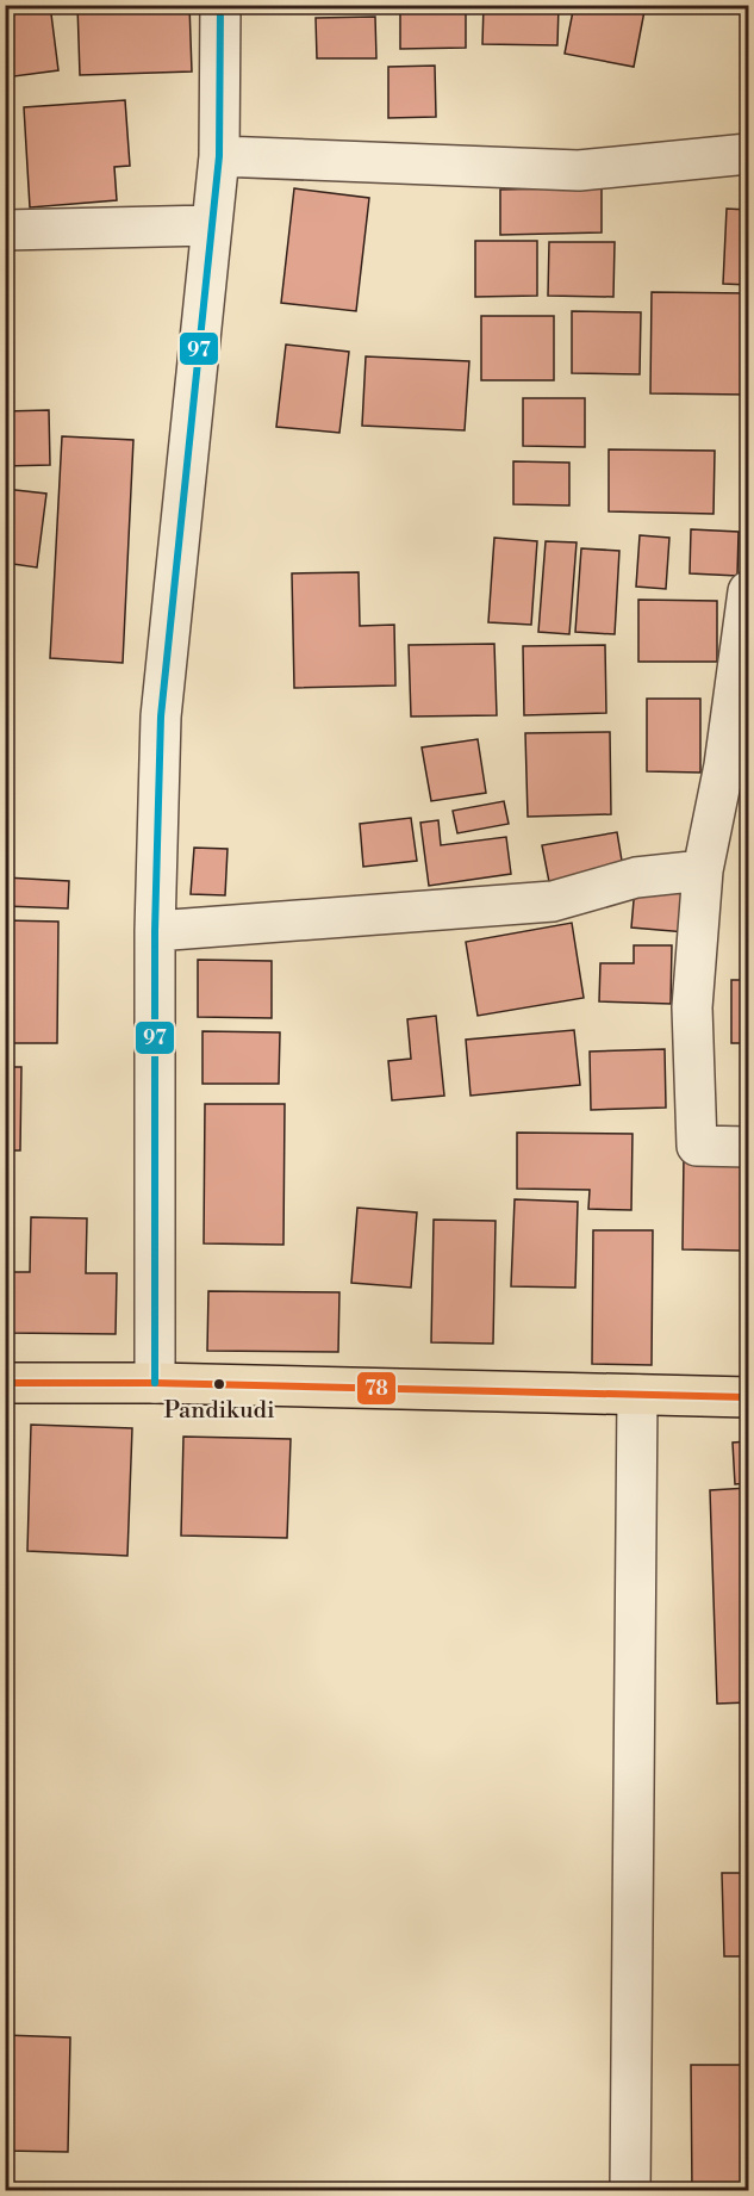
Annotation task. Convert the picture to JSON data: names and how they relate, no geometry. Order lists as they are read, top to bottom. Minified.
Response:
{"places":["Pandikudi"],"lines":["transit line 97","transit line 78"]}
